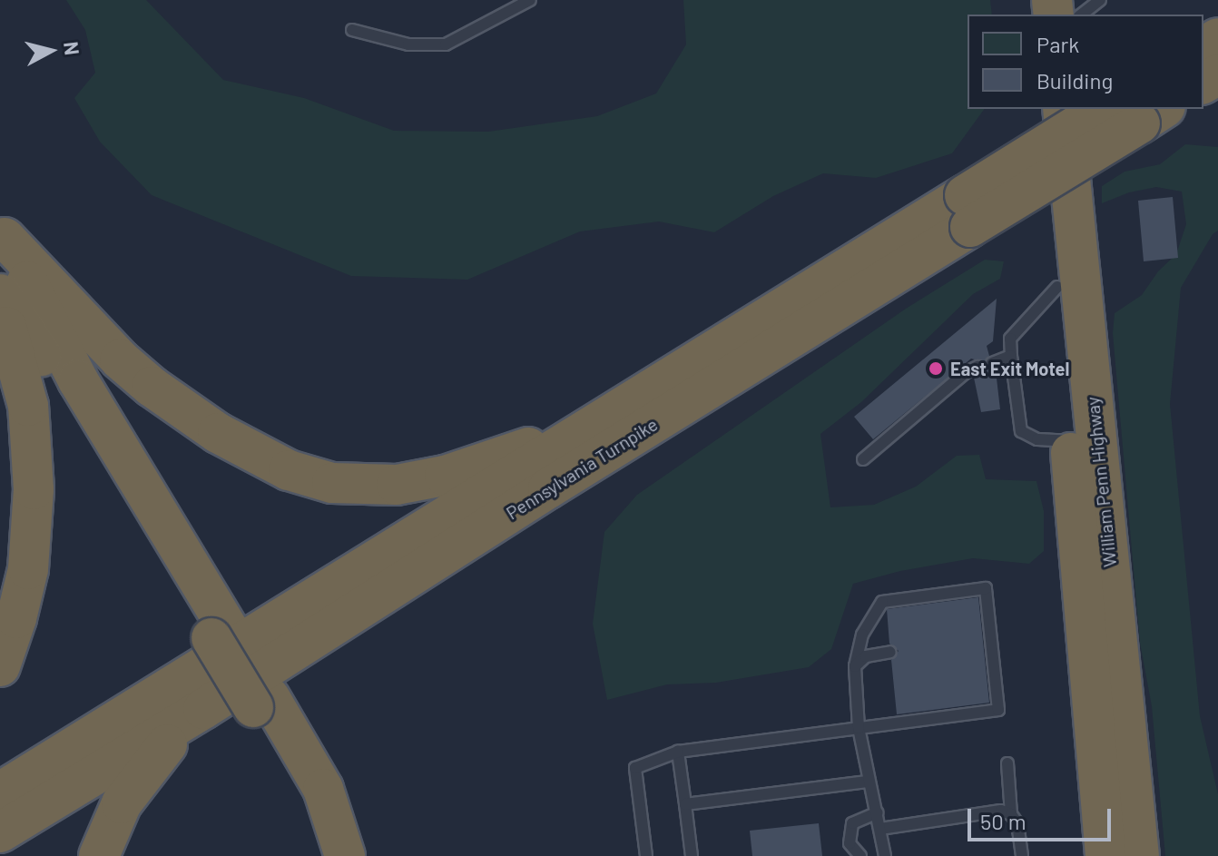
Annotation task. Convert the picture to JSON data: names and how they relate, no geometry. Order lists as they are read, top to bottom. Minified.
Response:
{"streets":{"highway":["Pennsylvania Turnpike","William Penn Highway"]},"places":["East Exit Motel"],"legend":["Park","Building"],"scale_bar":"50 m","north":"right"}
